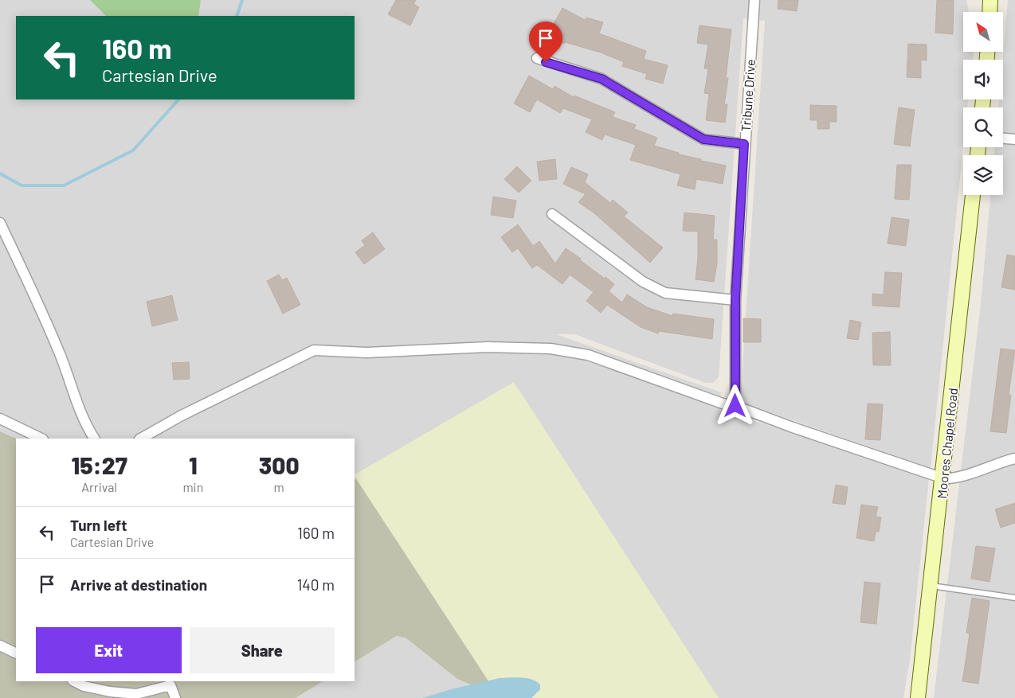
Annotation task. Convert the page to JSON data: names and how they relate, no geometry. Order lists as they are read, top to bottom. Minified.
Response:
{"streets":{"main road":["Moores Chapel Road"],"street":["Tribune Drive"]},"north":"top left","page":{"turn":["160 m","Cartesian Drive"],"eta":["15:27","Arrival","1","min","300","m"],"list":[{"name":"Turn left","note":"Cartesian Drive","value":"160 m"},{"name":"Arrive at destination","value":"140 m"}],"buttons":["Exit","Share"]}}
